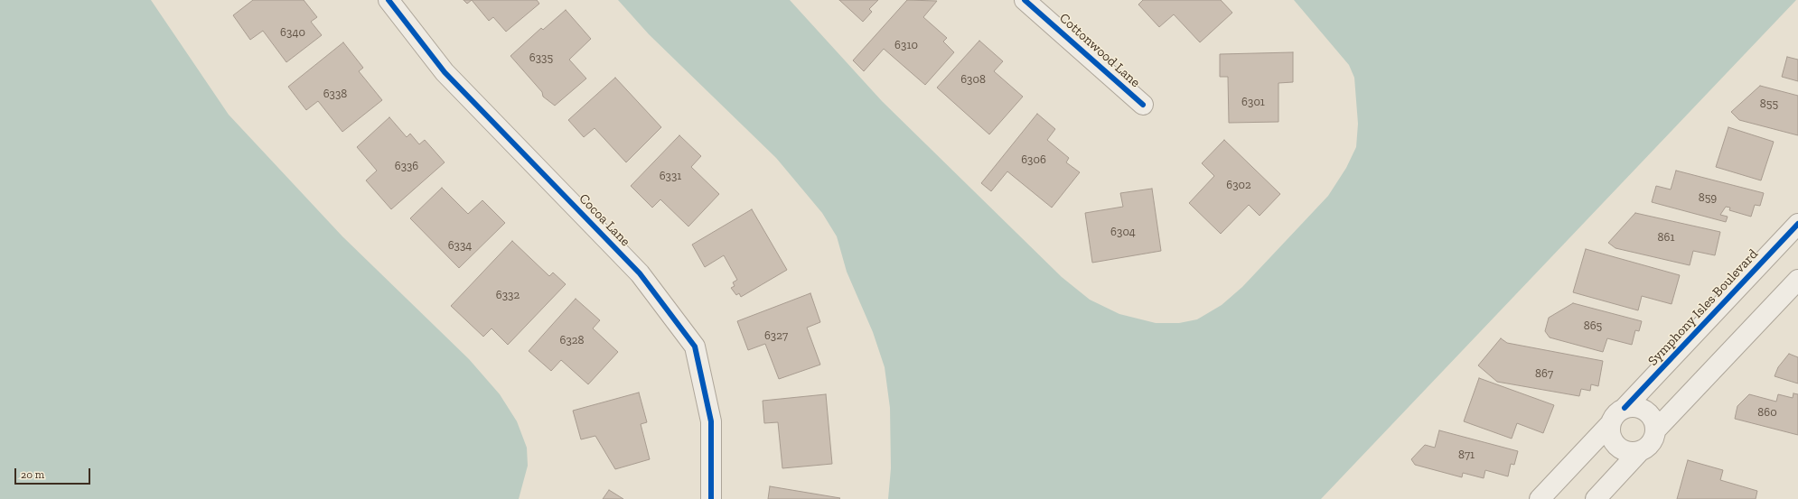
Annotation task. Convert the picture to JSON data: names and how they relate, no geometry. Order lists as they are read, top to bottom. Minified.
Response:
{"streets":{"street":["Cottonwood Lane","Cocoa Lane","Symphony Isles Boulevard"]},"house_numbers":["6340","6310","6335","6308","6338","6301","855","6306","6336","6331","6302","859","6304","861","6334","6332","865","6327","6328","867","860","871"],"scale_bar":"20 m"}
